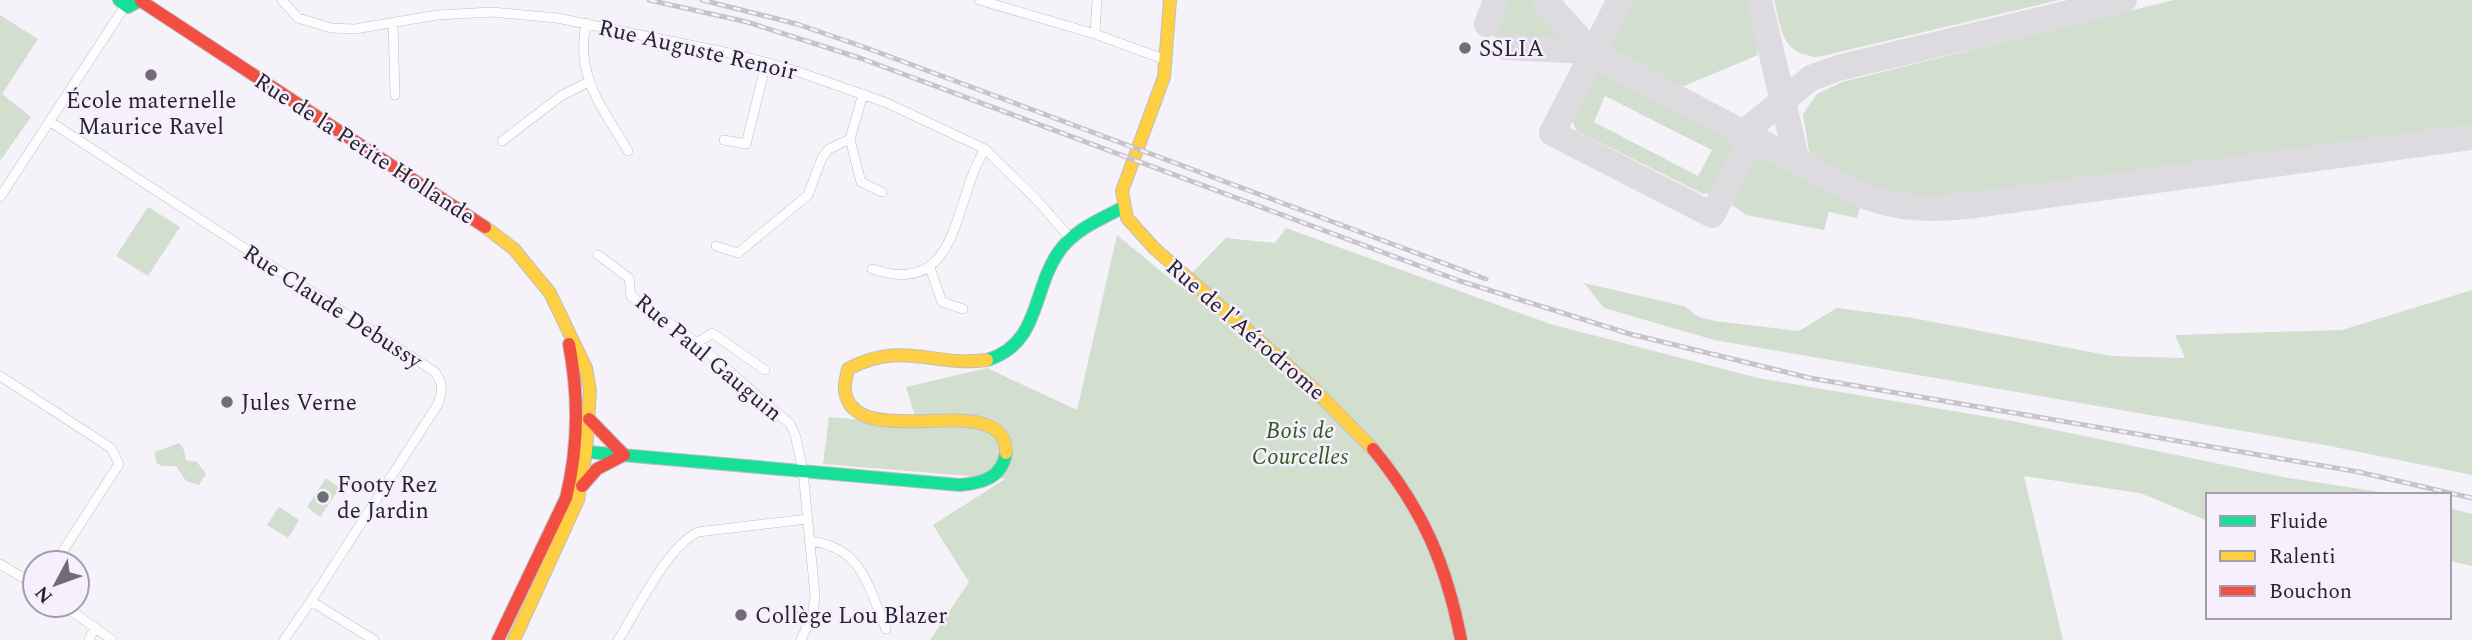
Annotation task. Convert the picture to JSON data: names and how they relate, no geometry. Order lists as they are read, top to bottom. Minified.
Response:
{"streets":{"street":["Rue Auguste Renoir","Rue de la Petite Hollande","Rue Claude Debussy","Rue de l'Aérodrome","Rue Paul Gauguin"]},"parks":["Bois de Courcelles"],"places":["SSLIA","École maternelle Maurice Ravel","Jules Verne","Footy Rez de Jardin","Collège Lou Blazer"],"legend":["Fluide","Ralenti","Bouchon"],"north":"bottom left"}
